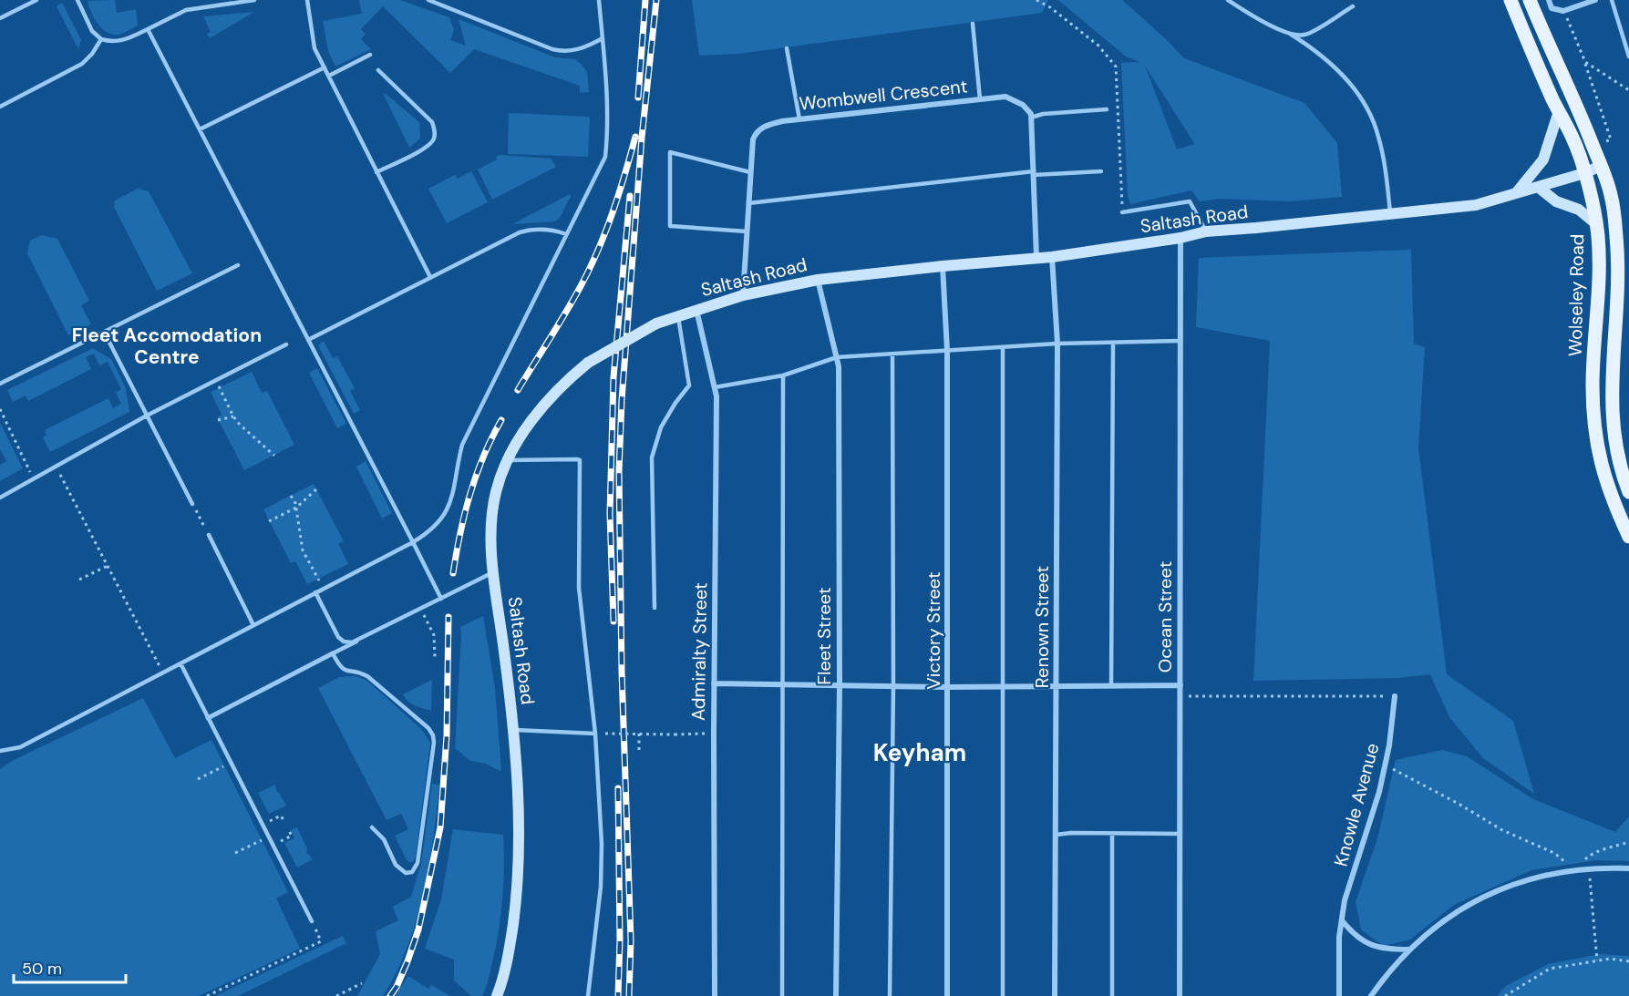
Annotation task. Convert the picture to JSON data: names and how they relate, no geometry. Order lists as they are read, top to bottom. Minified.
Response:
{"streets":{"main road":["Saltash Road","Wolseley Road"],"street":["Wombwell Crescent","Ocean Street","Renown Street","Victory Street","Fleet Street","Admiralty Street","Knowle Avenue"]},"crossings":[["Wombwell Crescent","Saltash Road"],["Saltash Road","Wolseley Road"],["Saltash Road","Ocean Street"],["Saltash Road","Renown Street"],["Saltash Road","Victory Street"],["Saltash Road","Fleet Street"],["Saltash Road","Admiralty Street"]],"districts":["Fleet Accomodation Centre","Keyham"],"scale_bar":"50 m"}
